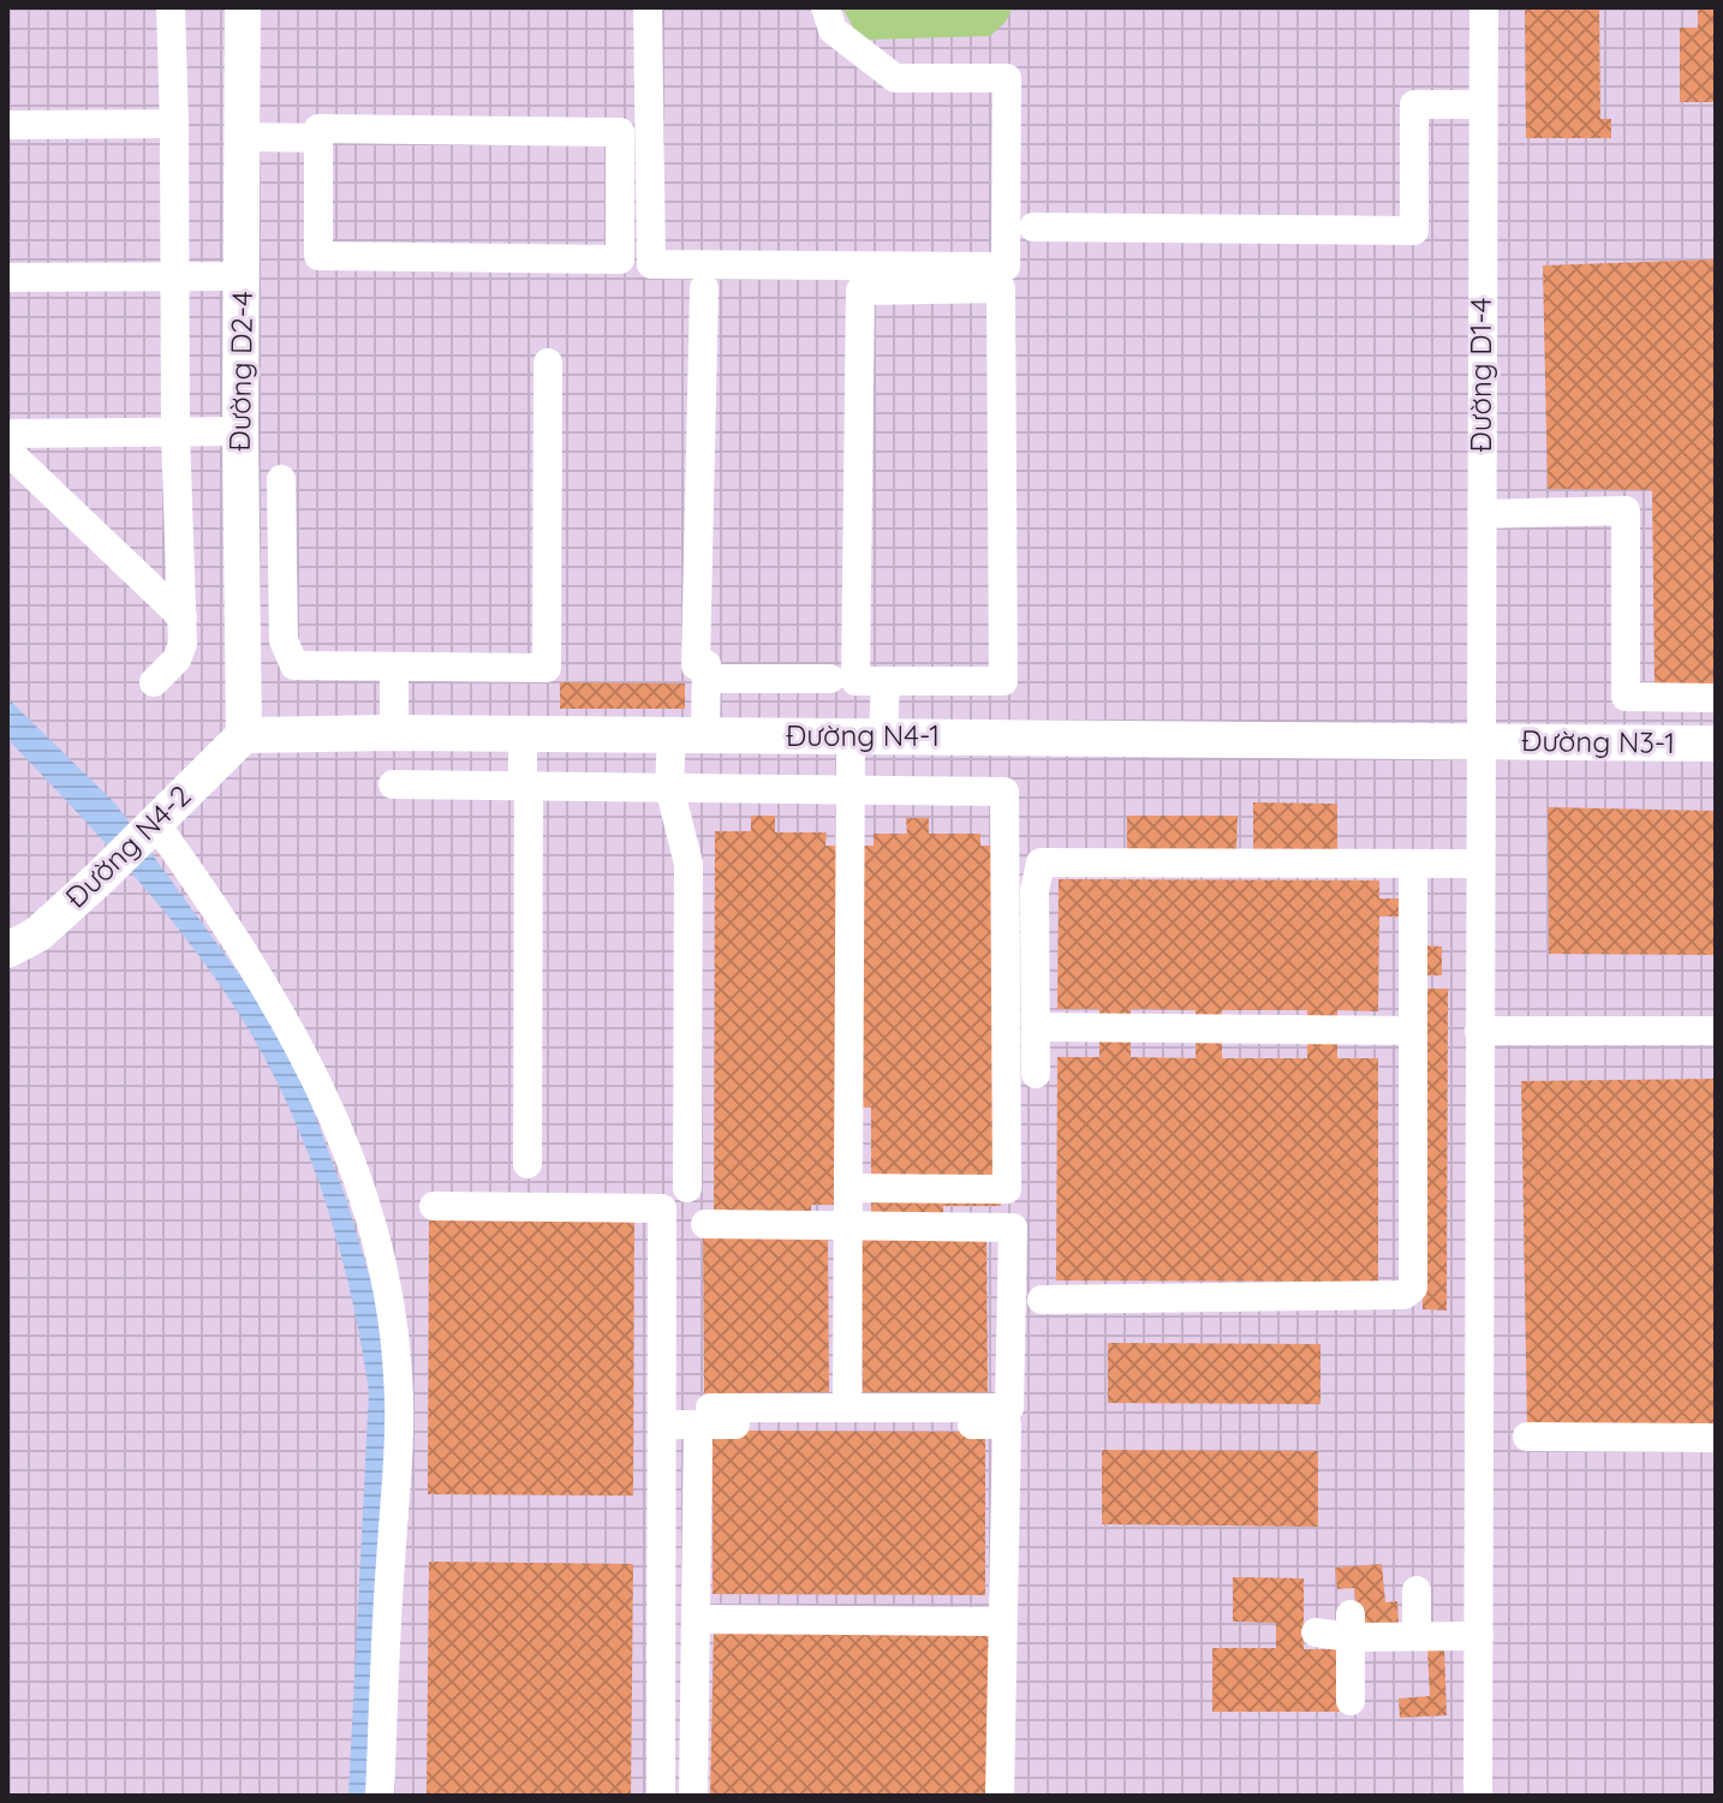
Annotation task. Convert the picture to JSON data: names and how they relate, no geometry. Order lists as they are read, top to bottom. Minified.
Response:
{"streets":{"main road":["Đường D2-4","Đường N4-1","Đường N3-1","Đường N4-2"],"street":["Đường D1-4"]},"crossings":[["Đường D2-4","Đường N4-1"],["Đường D2-4","Đường N4-2"],["Đường D1-4","Đường N4-1"],["Đường D1-4","Đường N3-1"],["Đường N4-1","Đường N3-1"],["Đường N4-1","Đường N4-2"]]}
